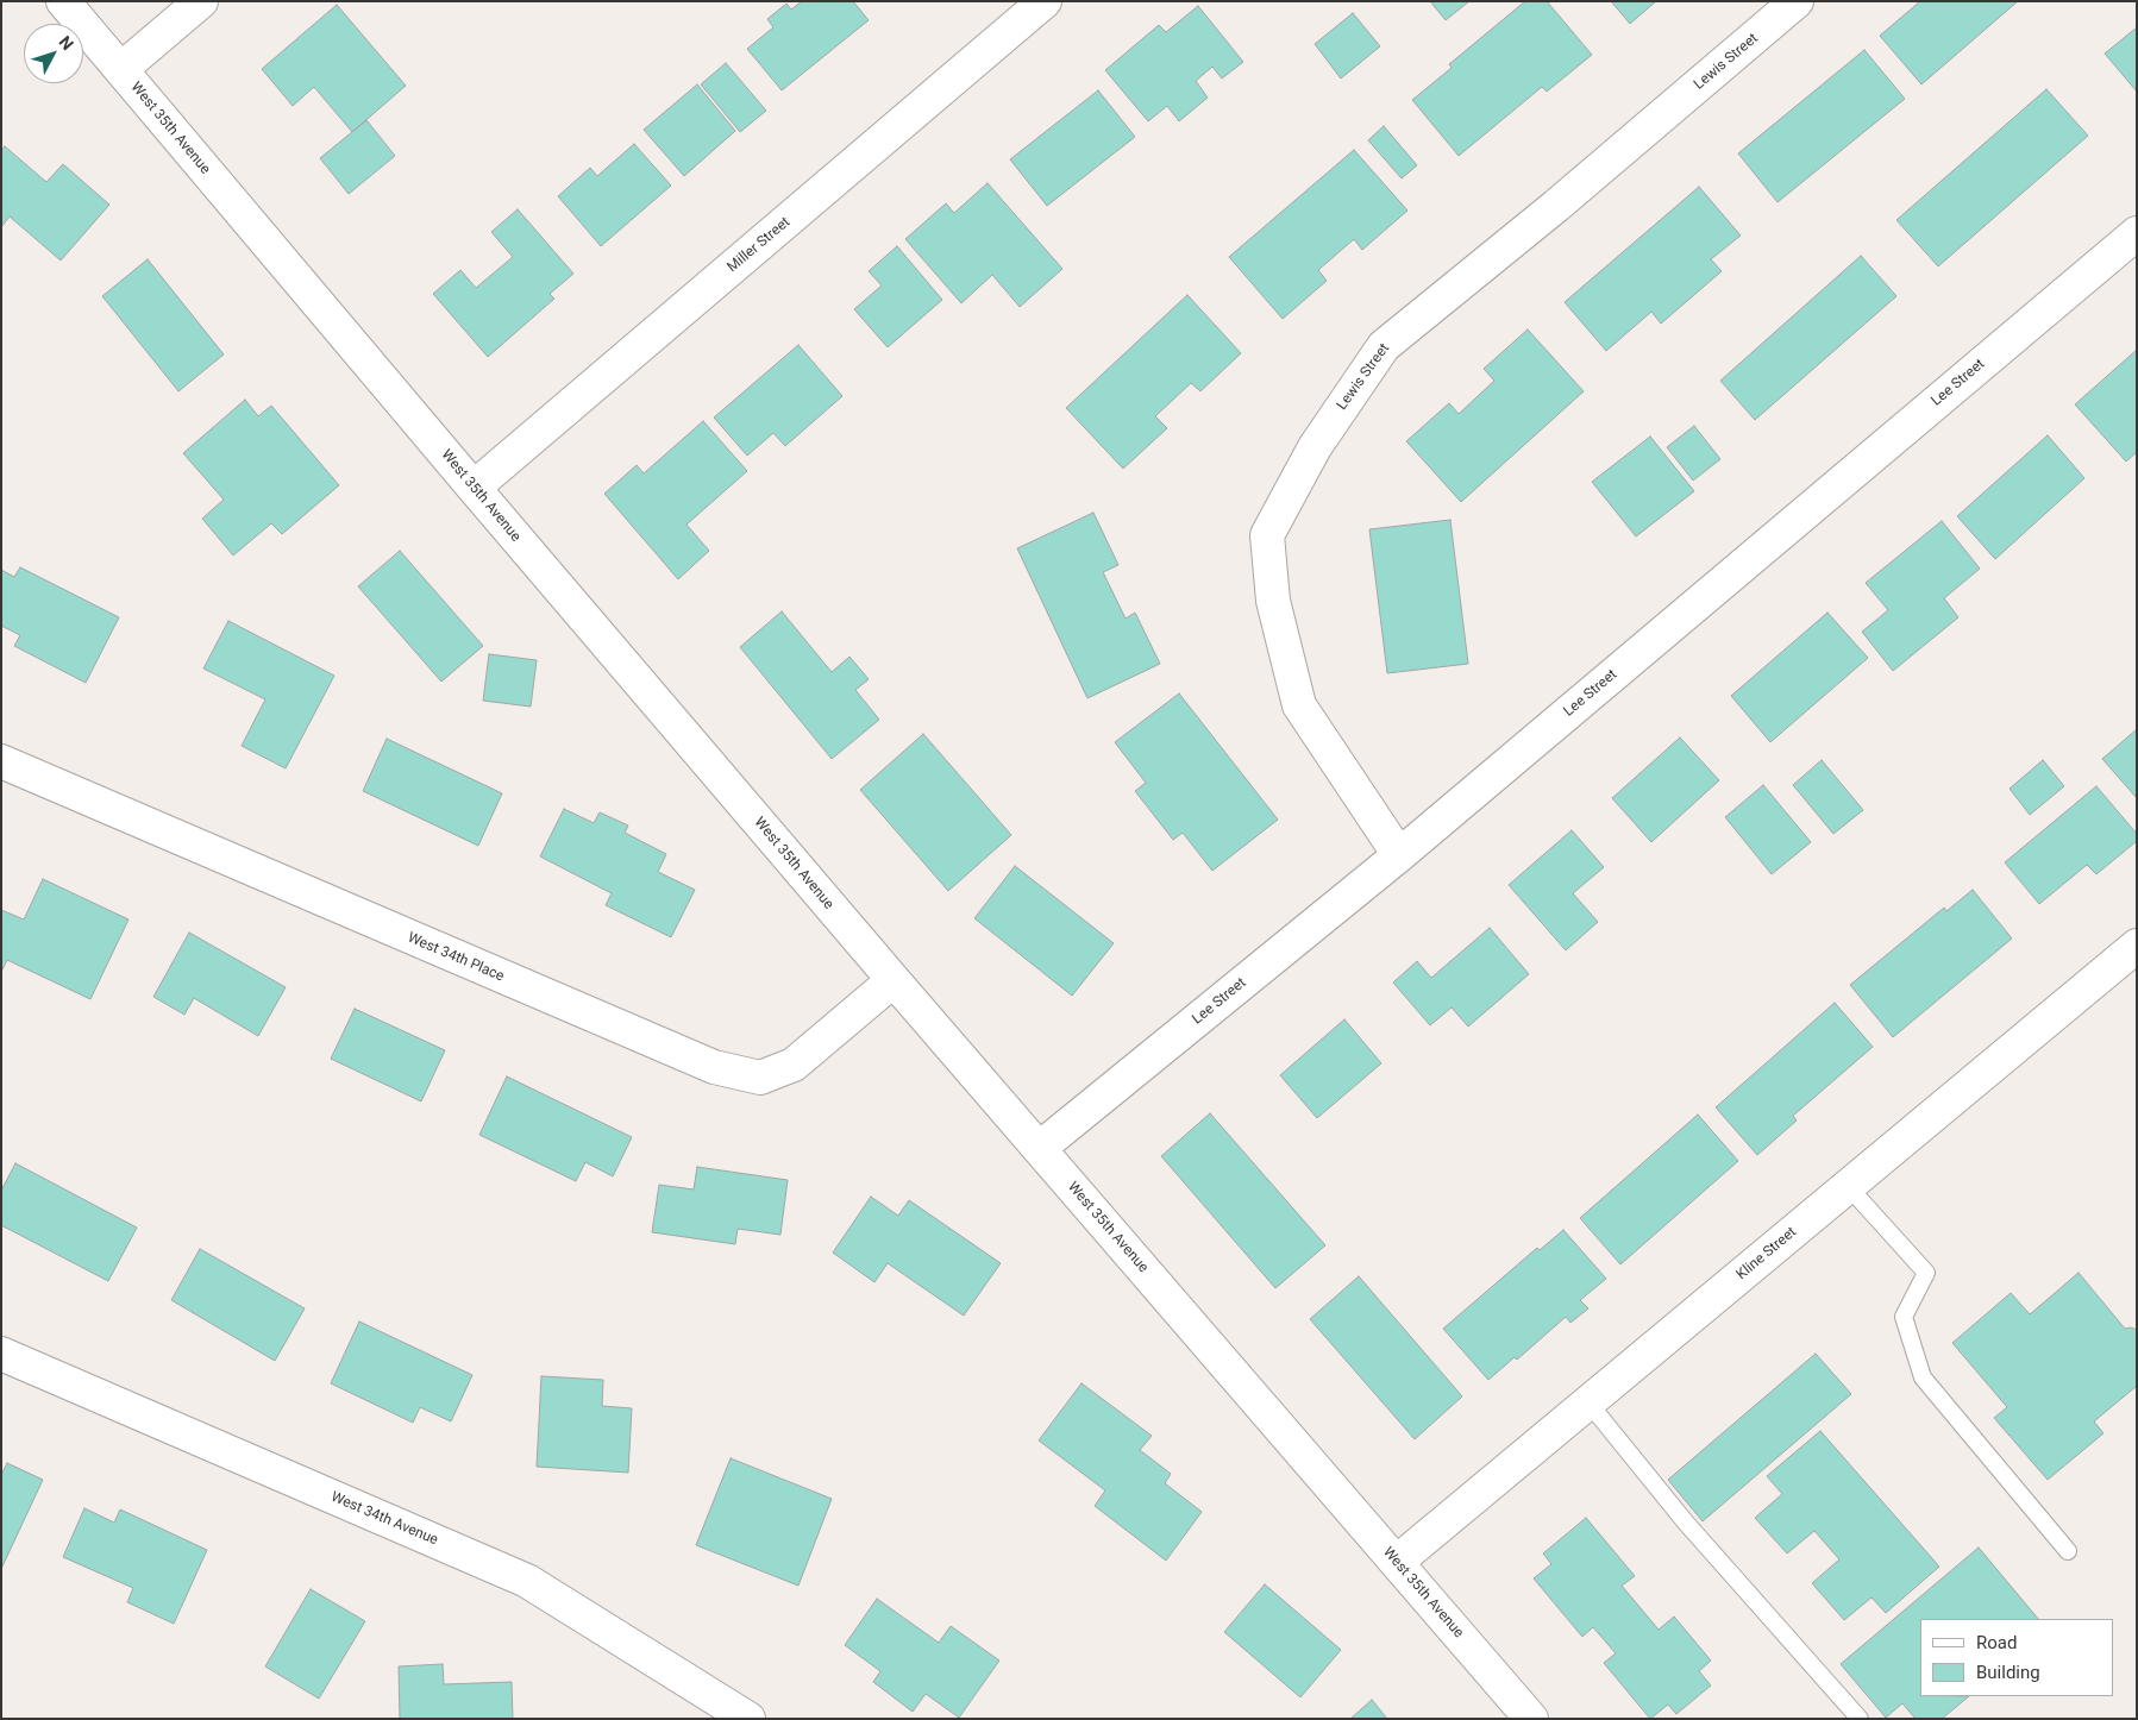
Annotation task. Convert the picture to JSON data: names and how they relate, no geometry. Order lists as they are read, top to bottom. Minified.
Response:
{"streets":{"street":["Lewis Street","West 35th Avenue","Miller Street","Lee Street","West 34th Place","Kline Street","West 34th Avenue"]},"crossings":[["Lewis Street","Lee Street"],["West 35th Avenue","Miller Street"],["West 35th Avenue","Lee Street"],["West 35th Avenue","West 34th Place"],["West 35th Avenue","Kline Street"]],"legend":["Road","Building"],"north":"top right"}
